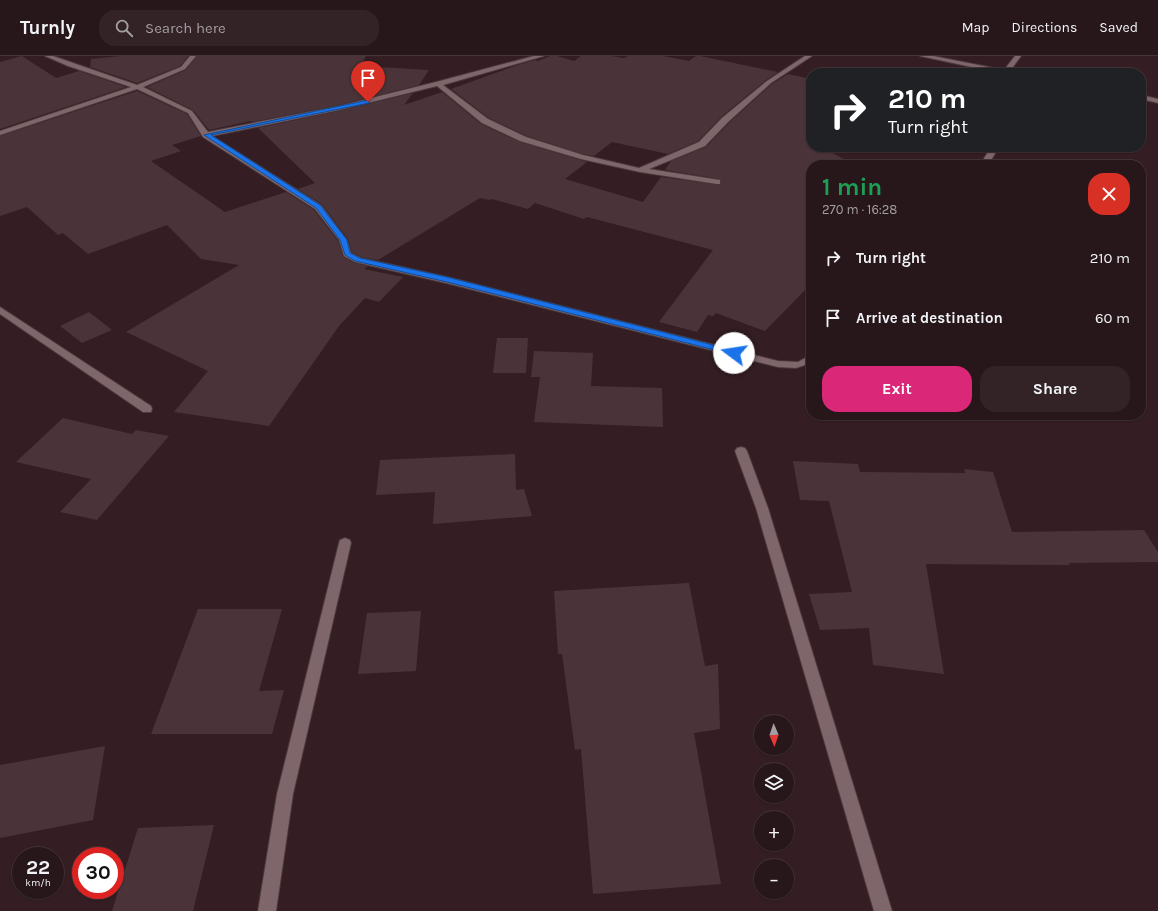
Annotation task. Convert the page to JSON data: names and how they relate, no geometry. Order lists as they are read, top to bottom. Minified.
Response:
{"north":"bottom","page":{"header":"Turnly","search":"Search here","nav":["Map","Directions","Saved"],"turn":["210 m","Turn right"],"heading":["1 min","270 m · 16:28"],"list":[{"name":"Turn right","value":"210 m"},{"name":"Arrive at destination","value":"60 m"}],"buttons":["Exit","Share"],"map_buttons":["+","−"],"speed":"22 km/h","limit":"30"}}
